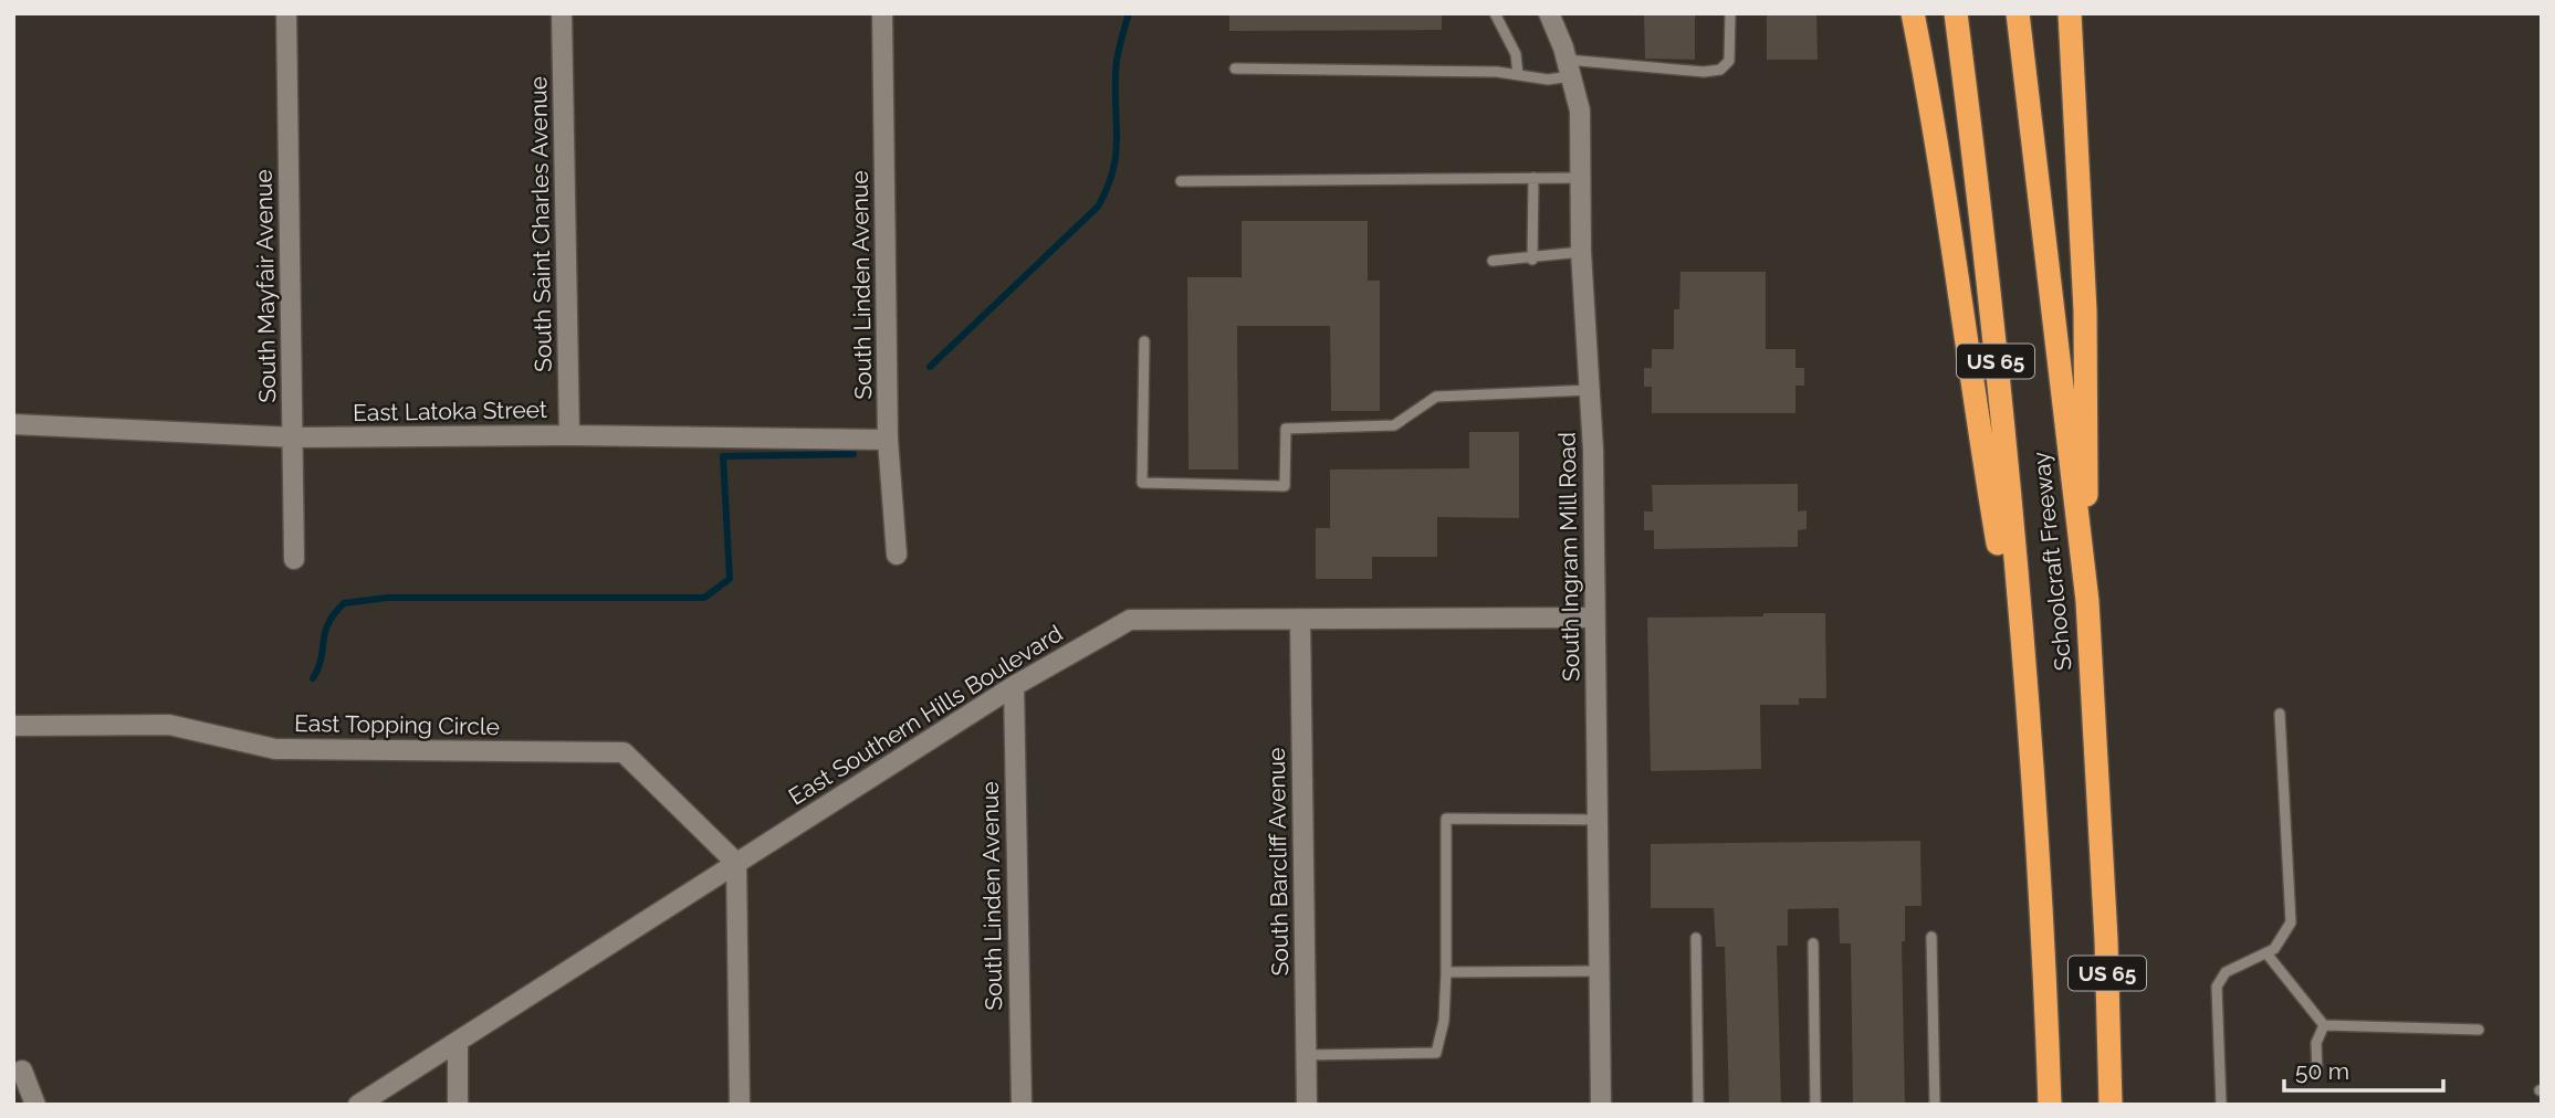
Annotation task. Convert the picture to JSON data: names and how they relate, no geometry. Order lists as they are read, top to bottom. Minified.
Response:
{"streets":{"highway":["US 65","Schoolcraft Freeway"],"street":["South Saint Charles Avenue","South Linden Avenue","South Mayfair Avenue","East Latoka Street","South Ingram Mill Road","East Southern Hills Boulevard","East Topping Circle","South Barcliff Avenue"]},"crossings":[["South Saint Charles Avenue","East Latoka Street"],["South Linden Avenue","East Latoka Street"],["South Linden Avenue","East Southern Hills Boulevard"],["South Mayfair Avenue","East Latoka Street"],["South Ingram Mill Road","East Southern Hills Boulevard"],["East Southern Hills Boulevard","East Topping Circle"],["East Southern Hills Boulevard","South Barcliff Avenue"]],"scale_bar":"50 m"}
